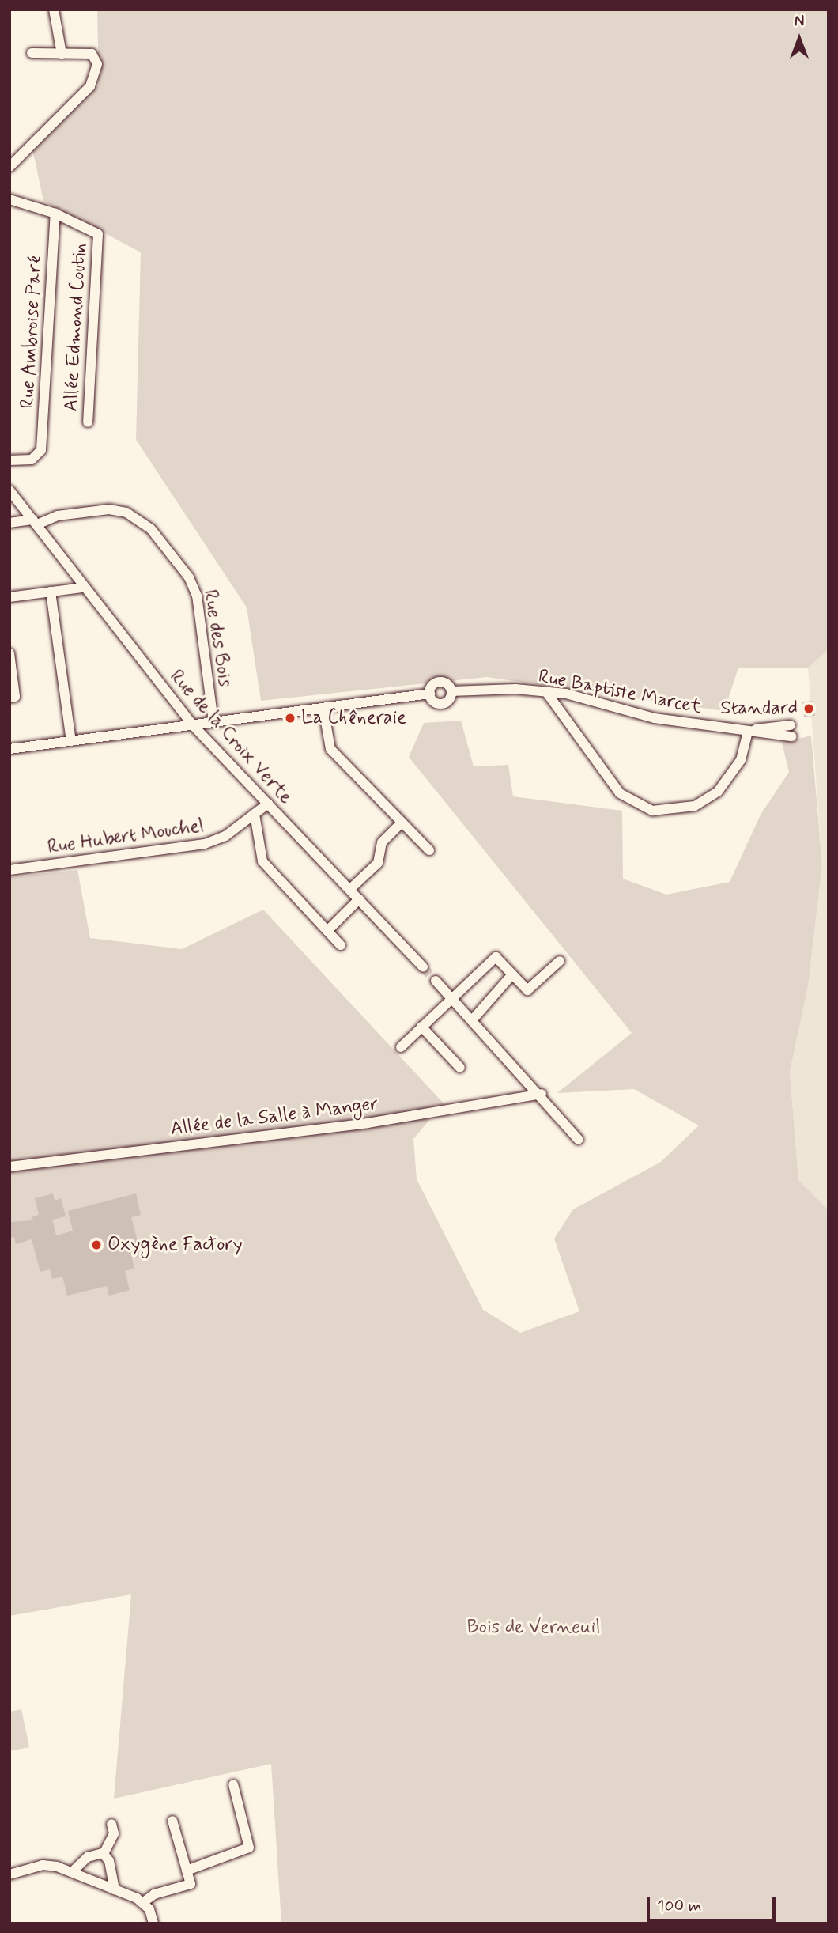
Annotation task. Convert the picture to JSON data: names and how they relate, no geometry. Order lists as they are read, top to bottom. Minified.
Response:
{"streets":{"street":["Allée Edmond Coutin","Rue Ambroise Paré","Rue des Bois","Rue Baptiste Marcet","Rue de la Croix Verte","Rue Hubert Mouchel","Allée de la Salle à Manger"]},"crossings":[["Allée Edmond Coutin","Rue Ambroise Paré"],["Rue des Bois","Rue Baptiste Marcet"],["Rue des Bois","Rue de la Croix Verte"],["Rue Baptiste Marcet","Rue de la Croix Verte"],["Rue de la Croix Verte","Rue Hubert Mouchel"]],"parks":["Bois de Verneuil"],"places":["Standard","La Chêneraie","Oxygène Factory"],"scale_bar":"100 m","north":"top"}
